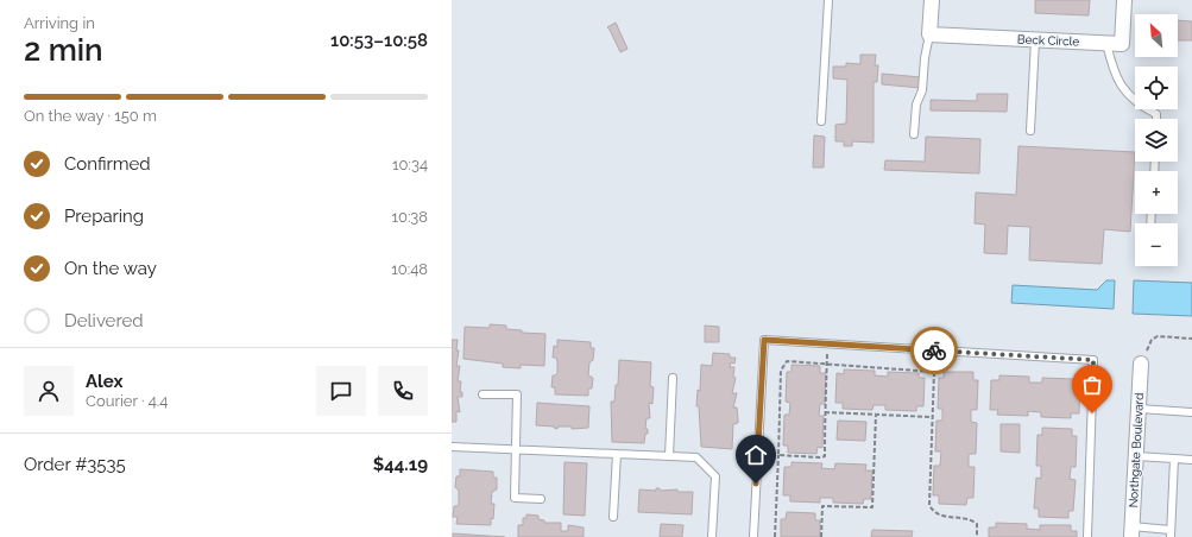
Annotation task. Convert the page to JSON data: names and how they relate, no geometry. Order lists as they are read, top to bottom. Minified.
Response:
{"streets":{"street":["Beck Circle","Northgate Boulevard"]},"north":"top left","page":{"heading":["2 min","Arriving in","10:53–10:58"],"panel":["Alex","Courier · 4.4","Order #3535","$44.19"],"map_buttons":["+","−"],"bar":"On the way · 150 m","list":[["Confirmed","10:34"],["Preparing","10:38"],["On the way","10:48"],"Delivered"]}}
